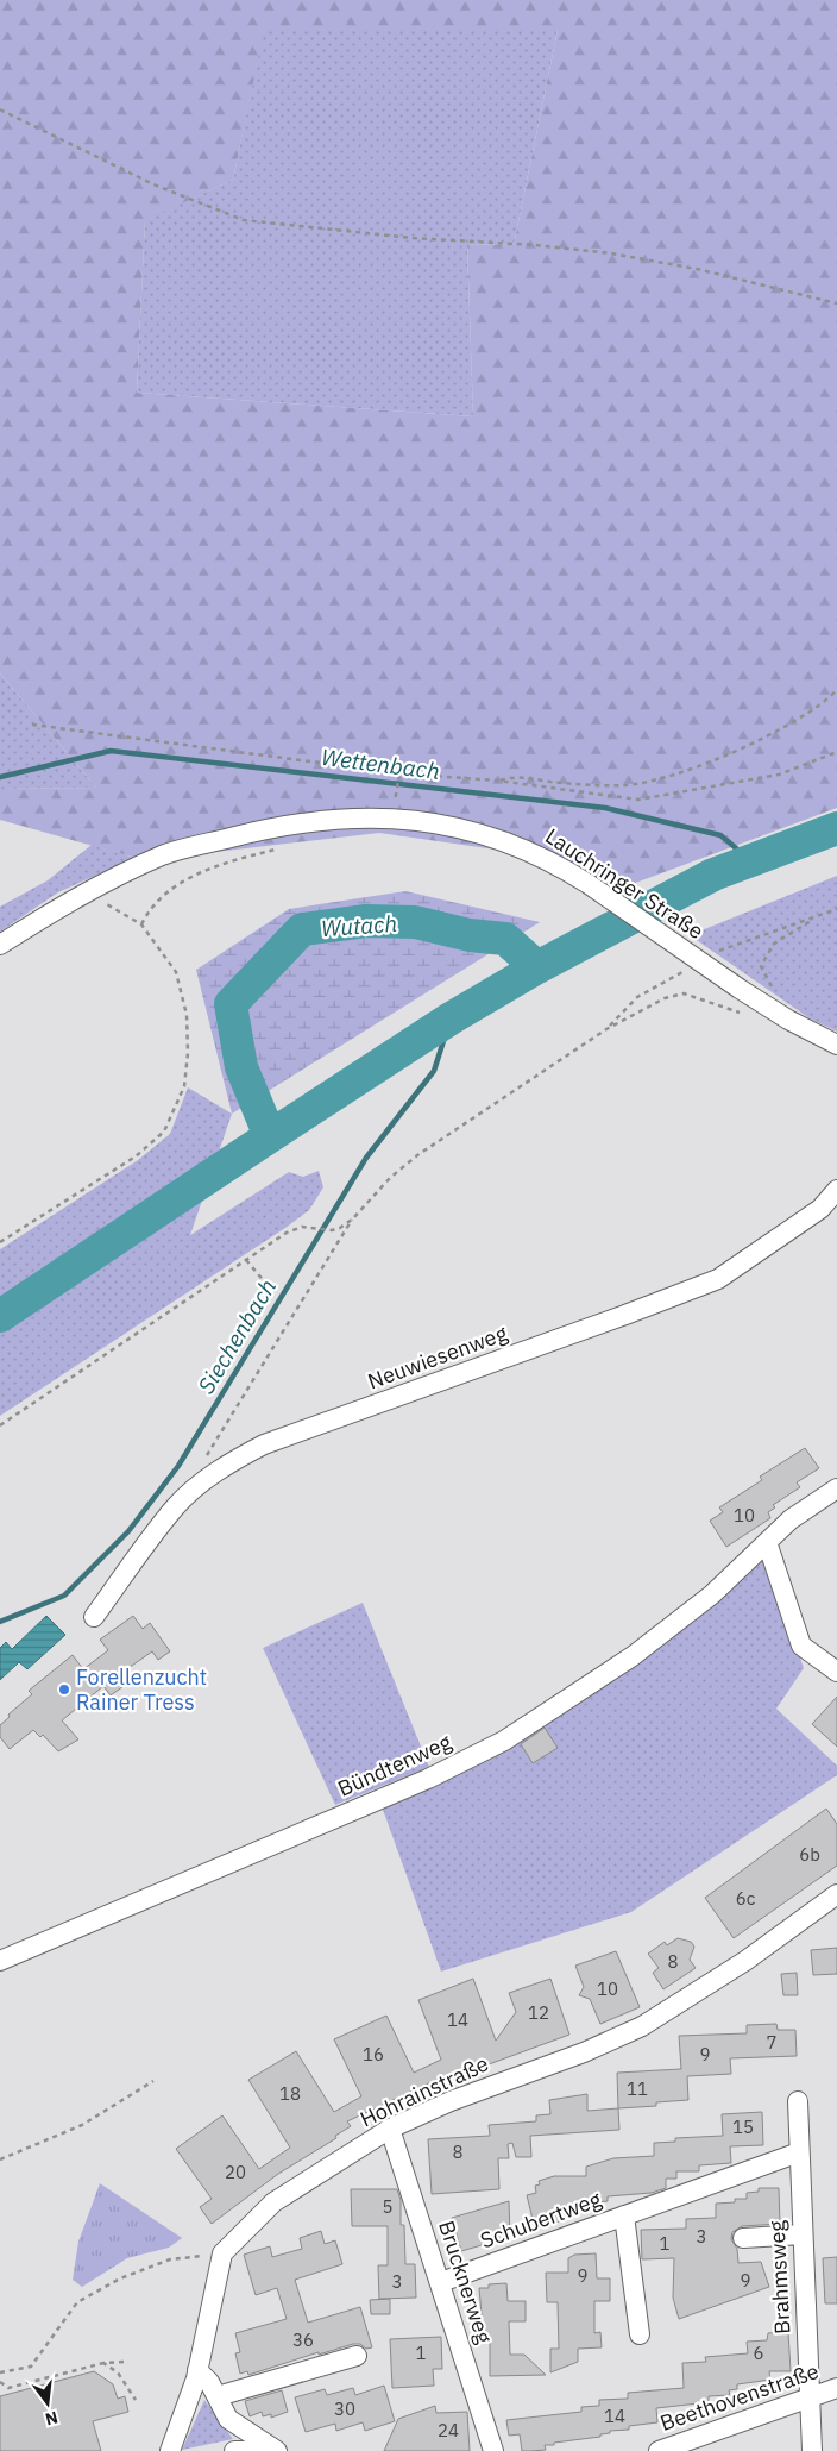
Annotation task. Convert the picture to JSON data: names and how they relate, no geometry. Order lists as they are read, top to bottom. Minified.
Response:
{"streets":{"street":["Lauchringer Straße","Neuwiesenweg","Bündtenweg","Hohrainstraße","Schubertweg","Brahmsweg","Brucknerweg","Beethovenstraße"]},"crossings":[["Hohrainstraße","Brucknerweg"],["Schubertweg","Brahmsweg"],["Schubertweg","Brucknerweg"],["Brahmsweg","Beethovenstraße"]],"water":["Wettenbach","Wutach","Siechenbach"],"places":["Forellenzucht Rainer Tress"],"house_numbers":["10","6b","6c","8","10","12","14","7","16","9","11","18","15","8","20","5","3","1","9","9","3","36","1","6","30","14","24"],"north":"bottom"}
